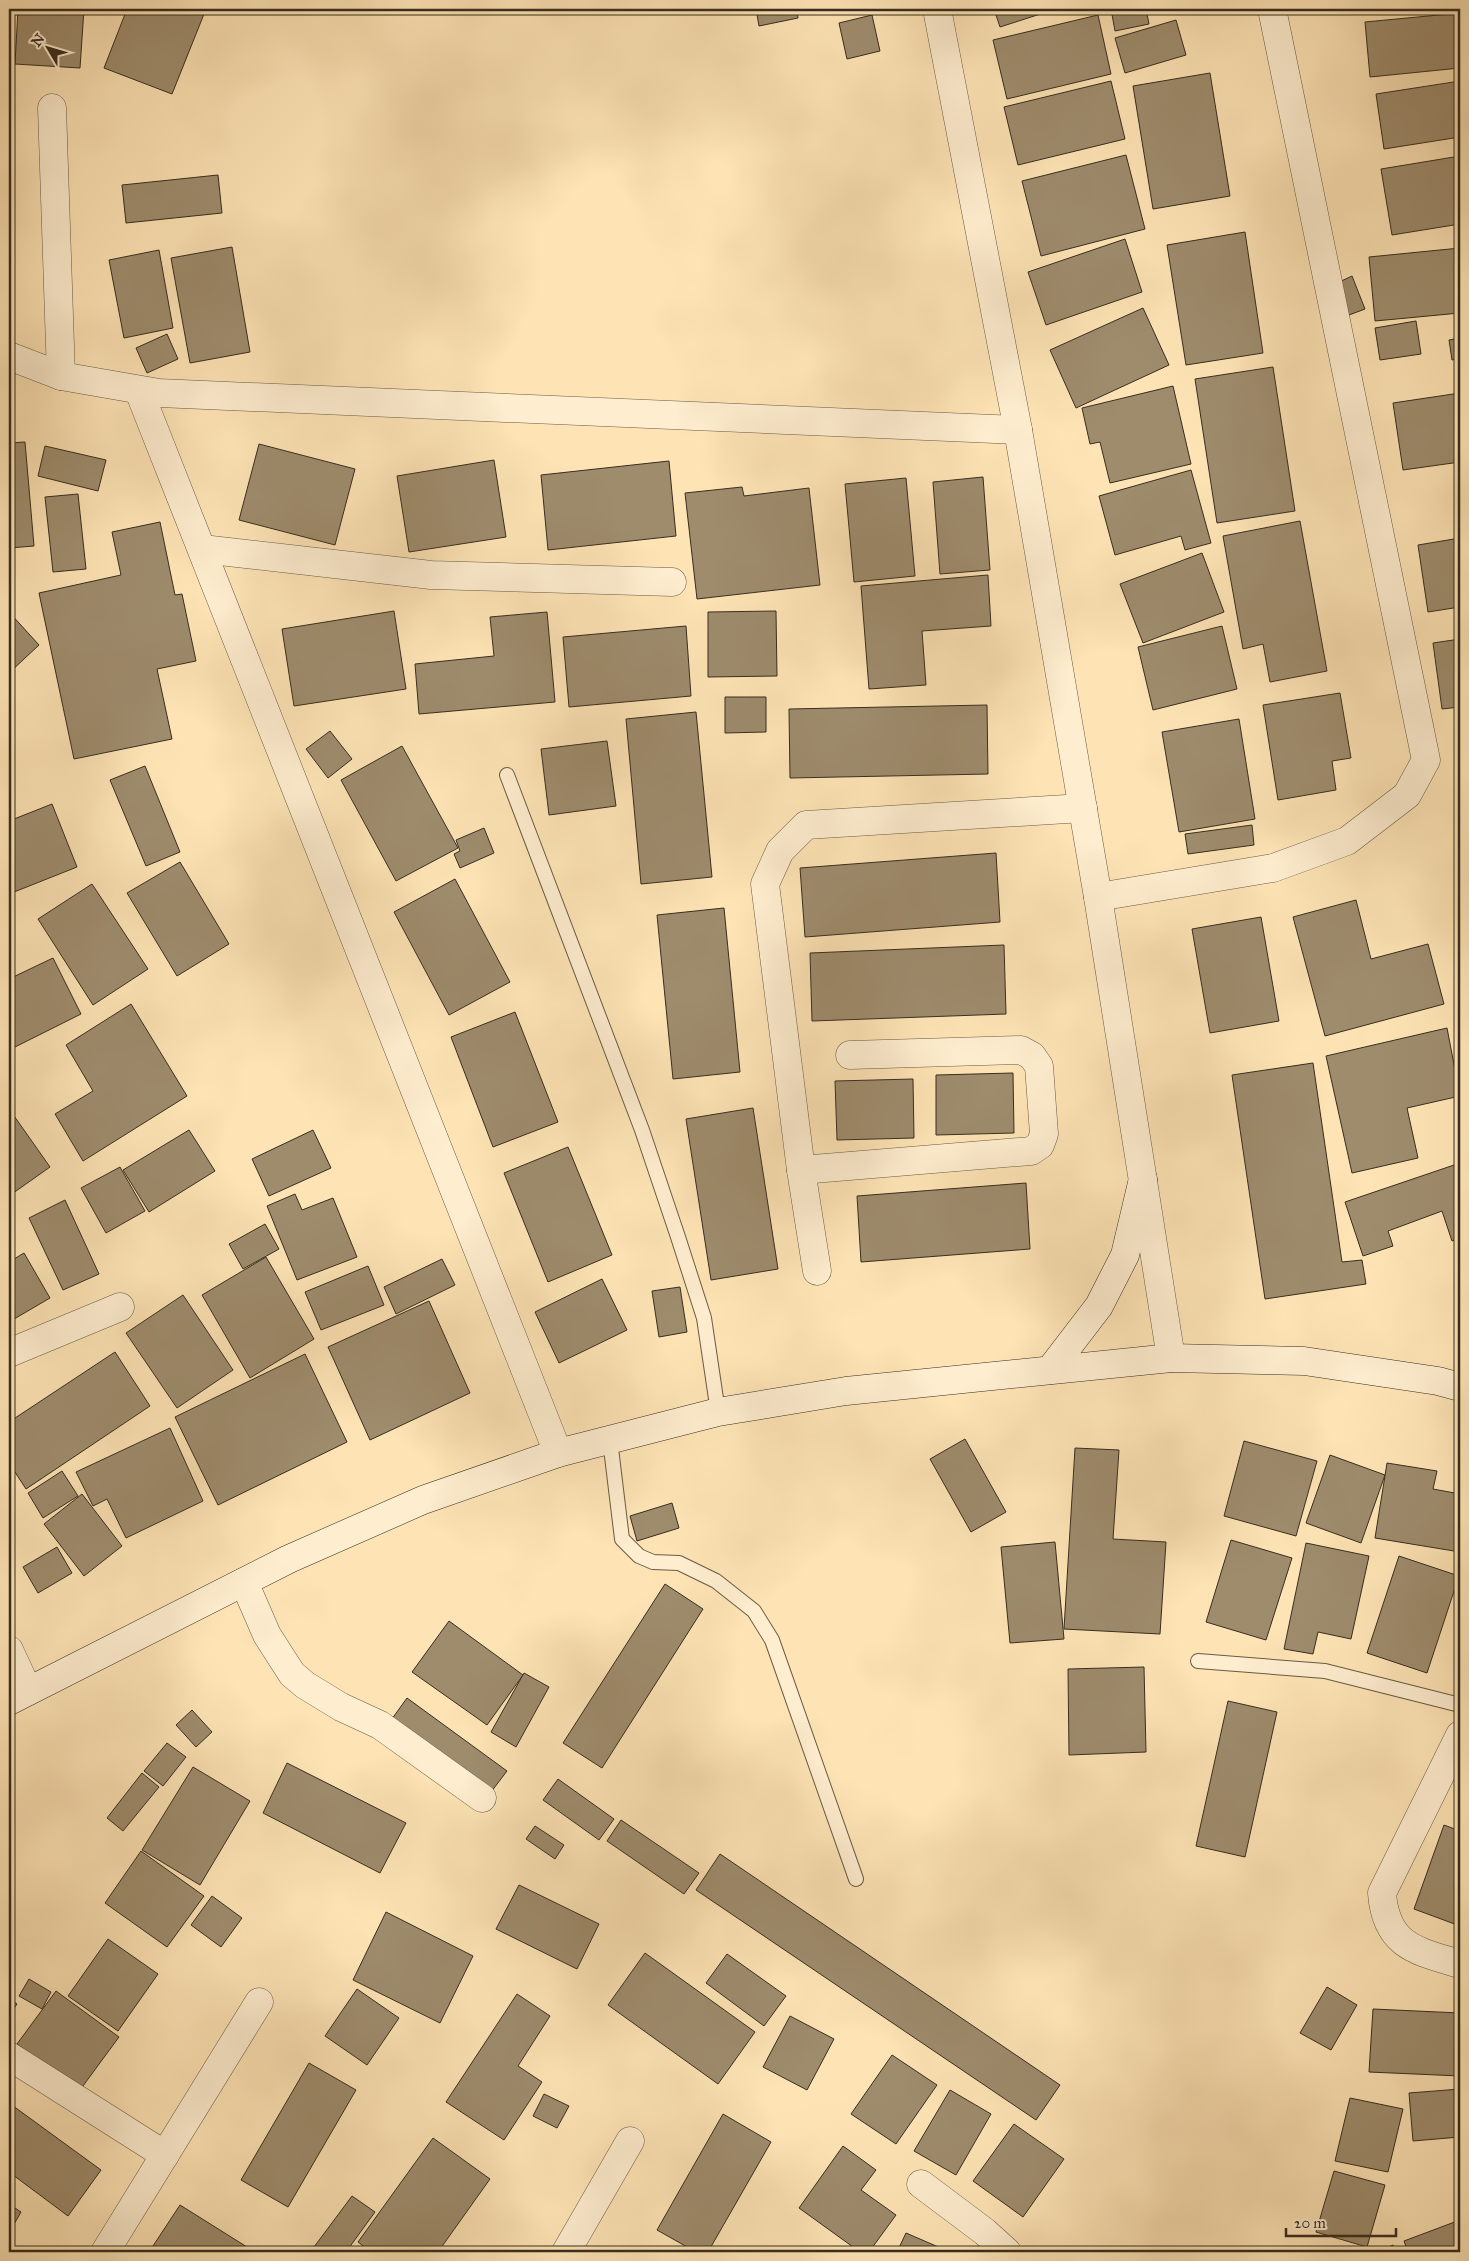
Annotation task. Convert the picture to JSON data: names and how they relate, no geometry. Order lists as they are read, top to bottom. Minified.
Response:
{"scale_bar":"20 m","north":"top left"}
